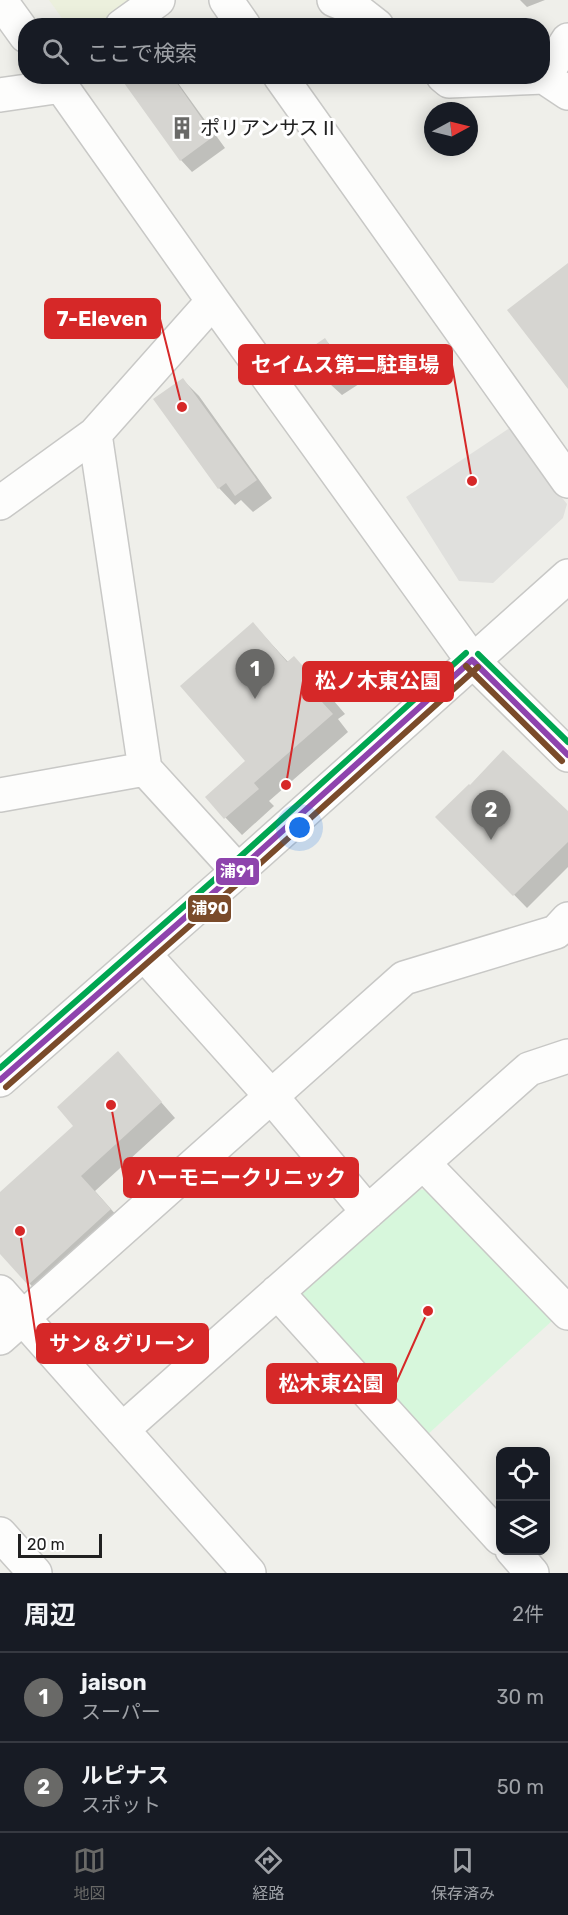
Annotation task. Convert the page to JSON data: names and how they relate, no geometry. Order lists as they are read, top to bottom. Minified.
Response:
{"places":{"building":["ポリアンサスⅡ"],"other":["7-Eleven","セイムス第二駐車場","松ノ木東公園","ハーモニークリニック","サン＆グリーン","松木東公園"]},"lines":["transit line 浦91","transit line 浦90"],"scale_bar":"20 m","north":"right","page":{"search":"ここで検索","pins":["1","2"],"scale":"20 m","heading":["周辺","2件"],"list":[{"mark":"1","name":"jaison","note":"スーパー","value":"30 m"},{"mark":"2","name":"ルピナス","note":"スポット","value":"50 m"}],"nav":["地図","経路","保存済み"]}}
